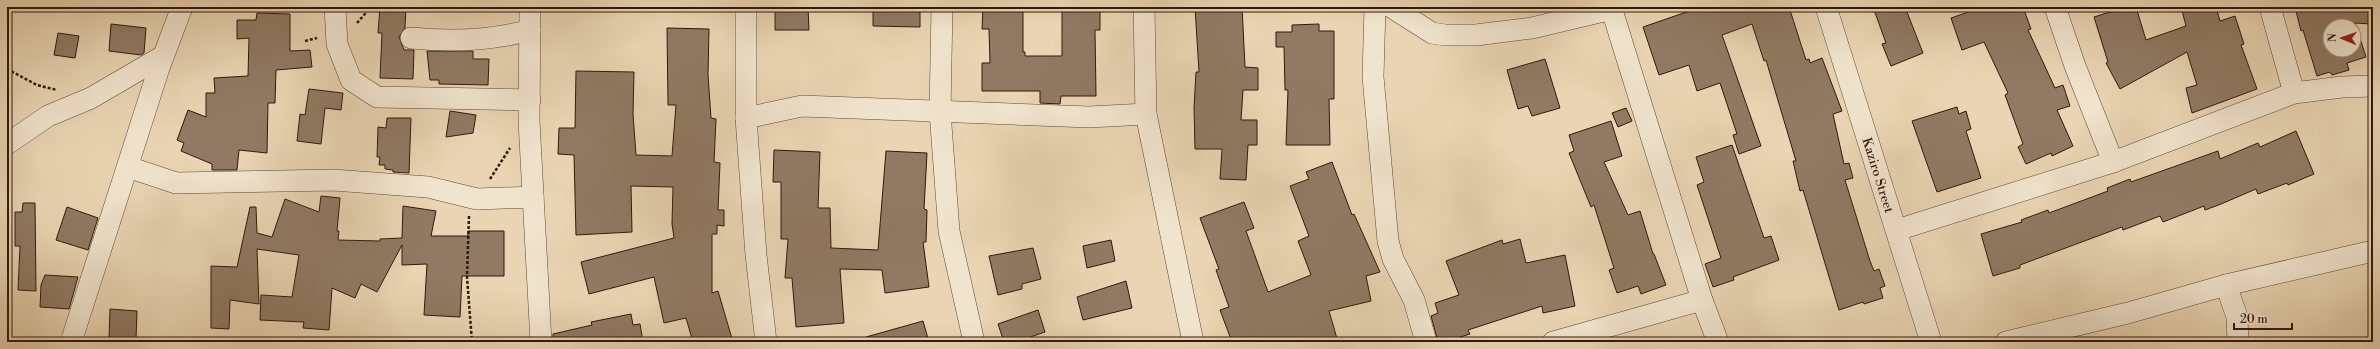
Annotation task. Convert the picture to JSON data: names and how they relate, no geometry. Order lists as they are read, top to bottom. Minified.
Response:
{"streets":{"street":["Kaziro Street"]},"scale_bar":"20 m","north":"left"}
